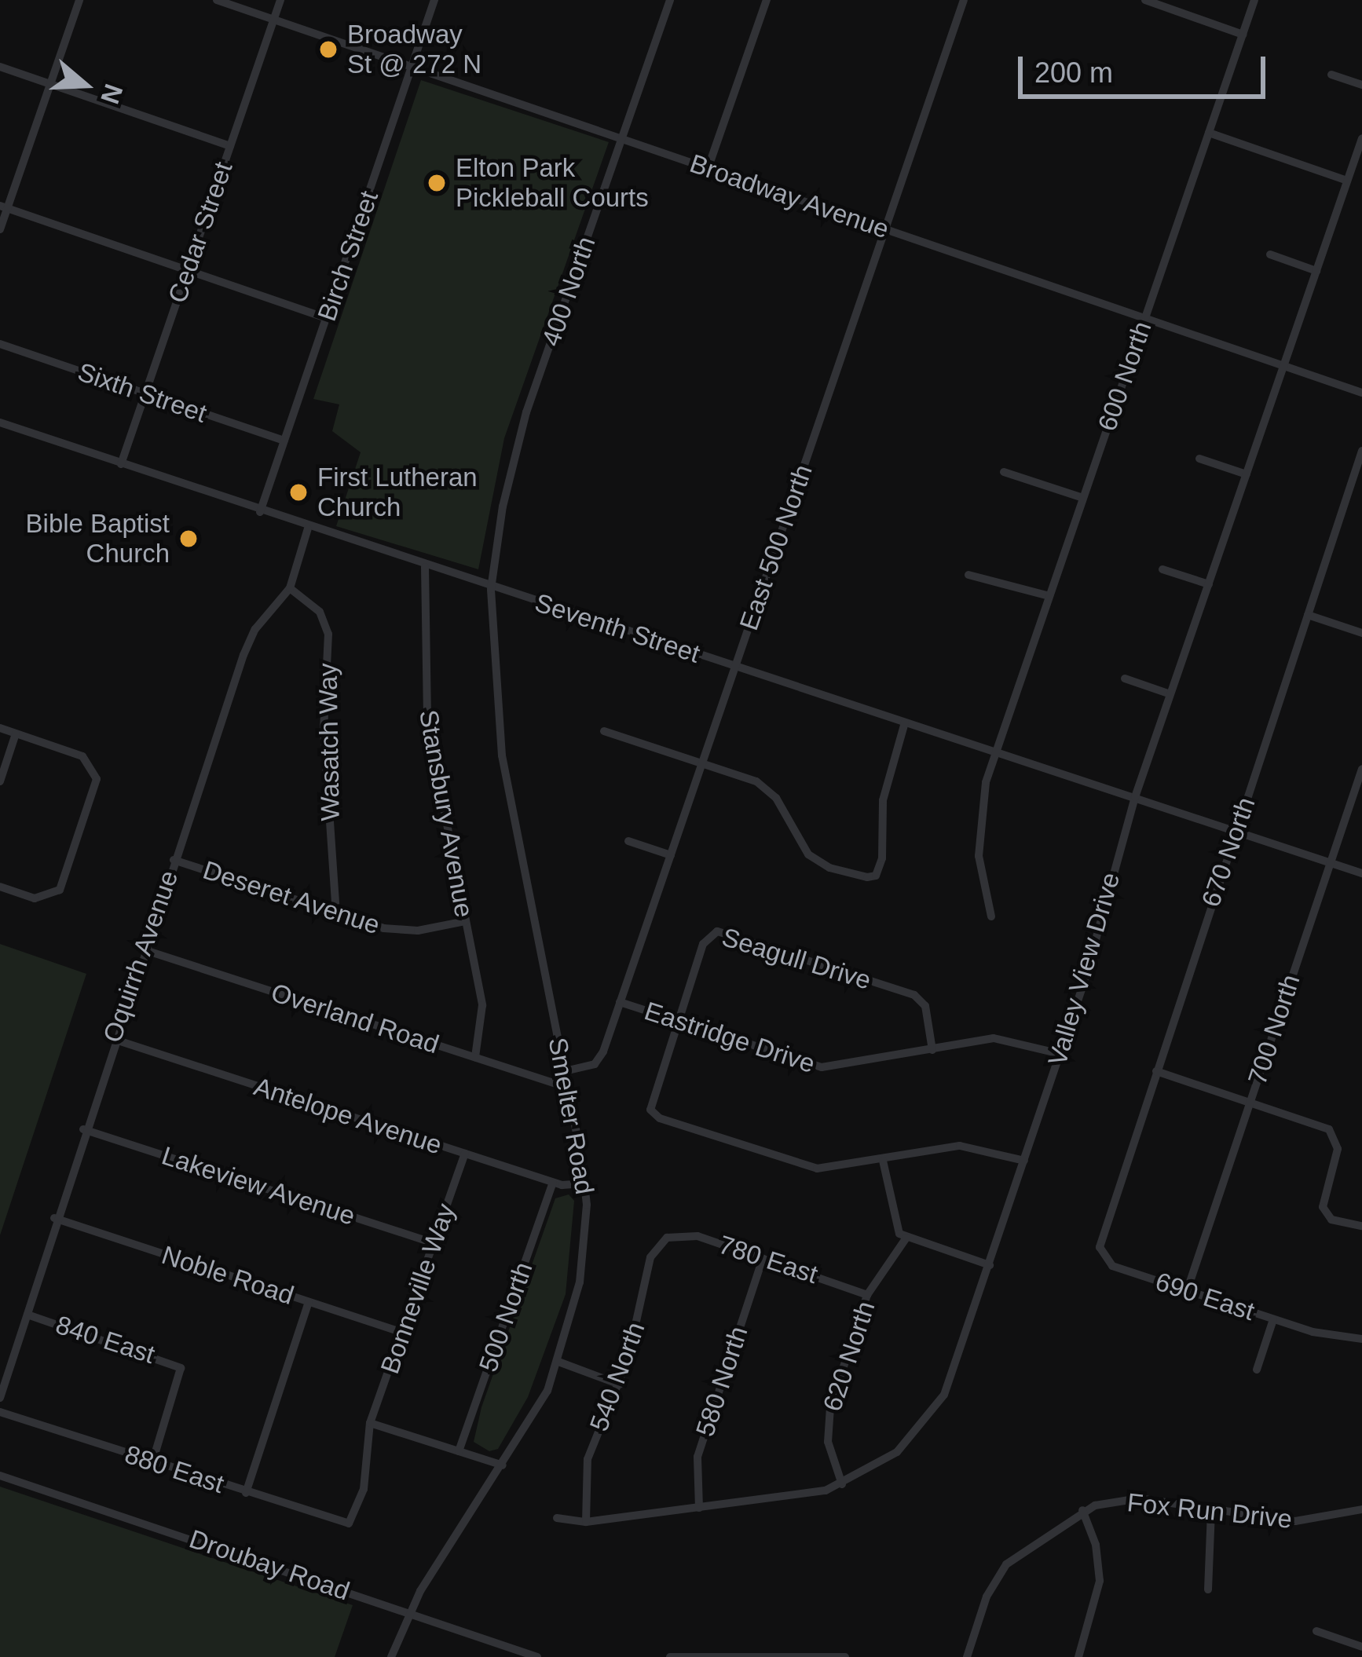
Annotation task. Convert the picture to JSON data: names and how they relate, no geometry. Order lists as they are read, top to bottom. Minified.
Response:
{"streets":{"street":["Broadway Avenue","Cedar Street","Birch Street","400 North","600 North","Sixth Street","East 500 North","Seventh Street","Wasatch Way","Stansbury Avenue","670 North","Deseret Avenue","Oquirrh Avenue","Seagull Drive","Valley View Drive","Overland Road","700 North","Eastridge Drive","Antelope Avenue","Smelter Road","Lakeview Avenue","780 East","Noble Road","Bonneville Way","690 East","500 North","840 East","620 North","540 North","580 North","880 East","Fox Run Drive","Droubay Road"]},"crossings":[["Broadway Avenue","Cedar Street"],["Broadway Avenue","Birch Street"],["Broadway Avenue","400 North"],["Broadway Avenue","600 North"],["Broadway Avenue","East 500 North"],["Broadway Avenue","Valley View Drive"],["Cedar Street","Sixth Street"],["Cedar Street","Seventh Street"],["Birch Street","Sixth Street"],["Birch Street","Seventh Street"],["400 North","Seventh Street"],["400 North","Smelter Road"],["600 North","Seventh Street"],["East 500 North","Seventh Street"],["East 500 North","Eastridge Drive"],["East 500 North","Smelter Road"],["Seventh Street","Stansbury Avenue"],["Seventh Street","670 North"],["Seventh Street","Oquirrh Avenue"],["Seventh Street","Valley View Drive"],["Seventh Street","700 North"],["Seventh Street","Smelter Road"],["Wasatch Way","Deseret Avenue"],["Wasatch Way","Oquirrh Avenue"],["Stansbury Avenue","Deseret Avenue"],["Stansbury Avenue","Overland Road"],["670 North","690 East"],["Deseret Avenue","Oquirrh Avenue"],["Oquirrh Avenue","Overland Road"],["Oquirrh Avenue","Antelope Avenue"],["Oquirrh Avenue","Lakeview Avenue"],["Oquirrh Avenue","Noble Road"],["Oquirrh Avenue","840 East"],["Seagull Drive","Eastridge Drive"],["Valley View Drive","Eastridge Drive"],["Valley View Drive","620 North"],["Valley View Drive","540 North"],["Valley View Drive","580 North"],["Overland Road","Smelter Road"],["700 North","690 East"],["Antelope Avenue","Smelter Road"],["Antelope Avenue","Bonneville Way"],["Antelope Avenue","500 North"],["Smelter Road","Droubay Road"],["Lakeview Avenue","Bonneville Way"],["780 East","620 North"],["780 East","540 North"],["780 East","580 North"],["Noble Road","Bonneville Way"],["Bonneville Way","880 East"],["840 East","880 East"]],"places":["Broadway St @ 272 N","Elton Park Pickleball Courts","First Lutheran Church","Bible Baptist Church"],"scale_bar":"200 m","north":"right"}
